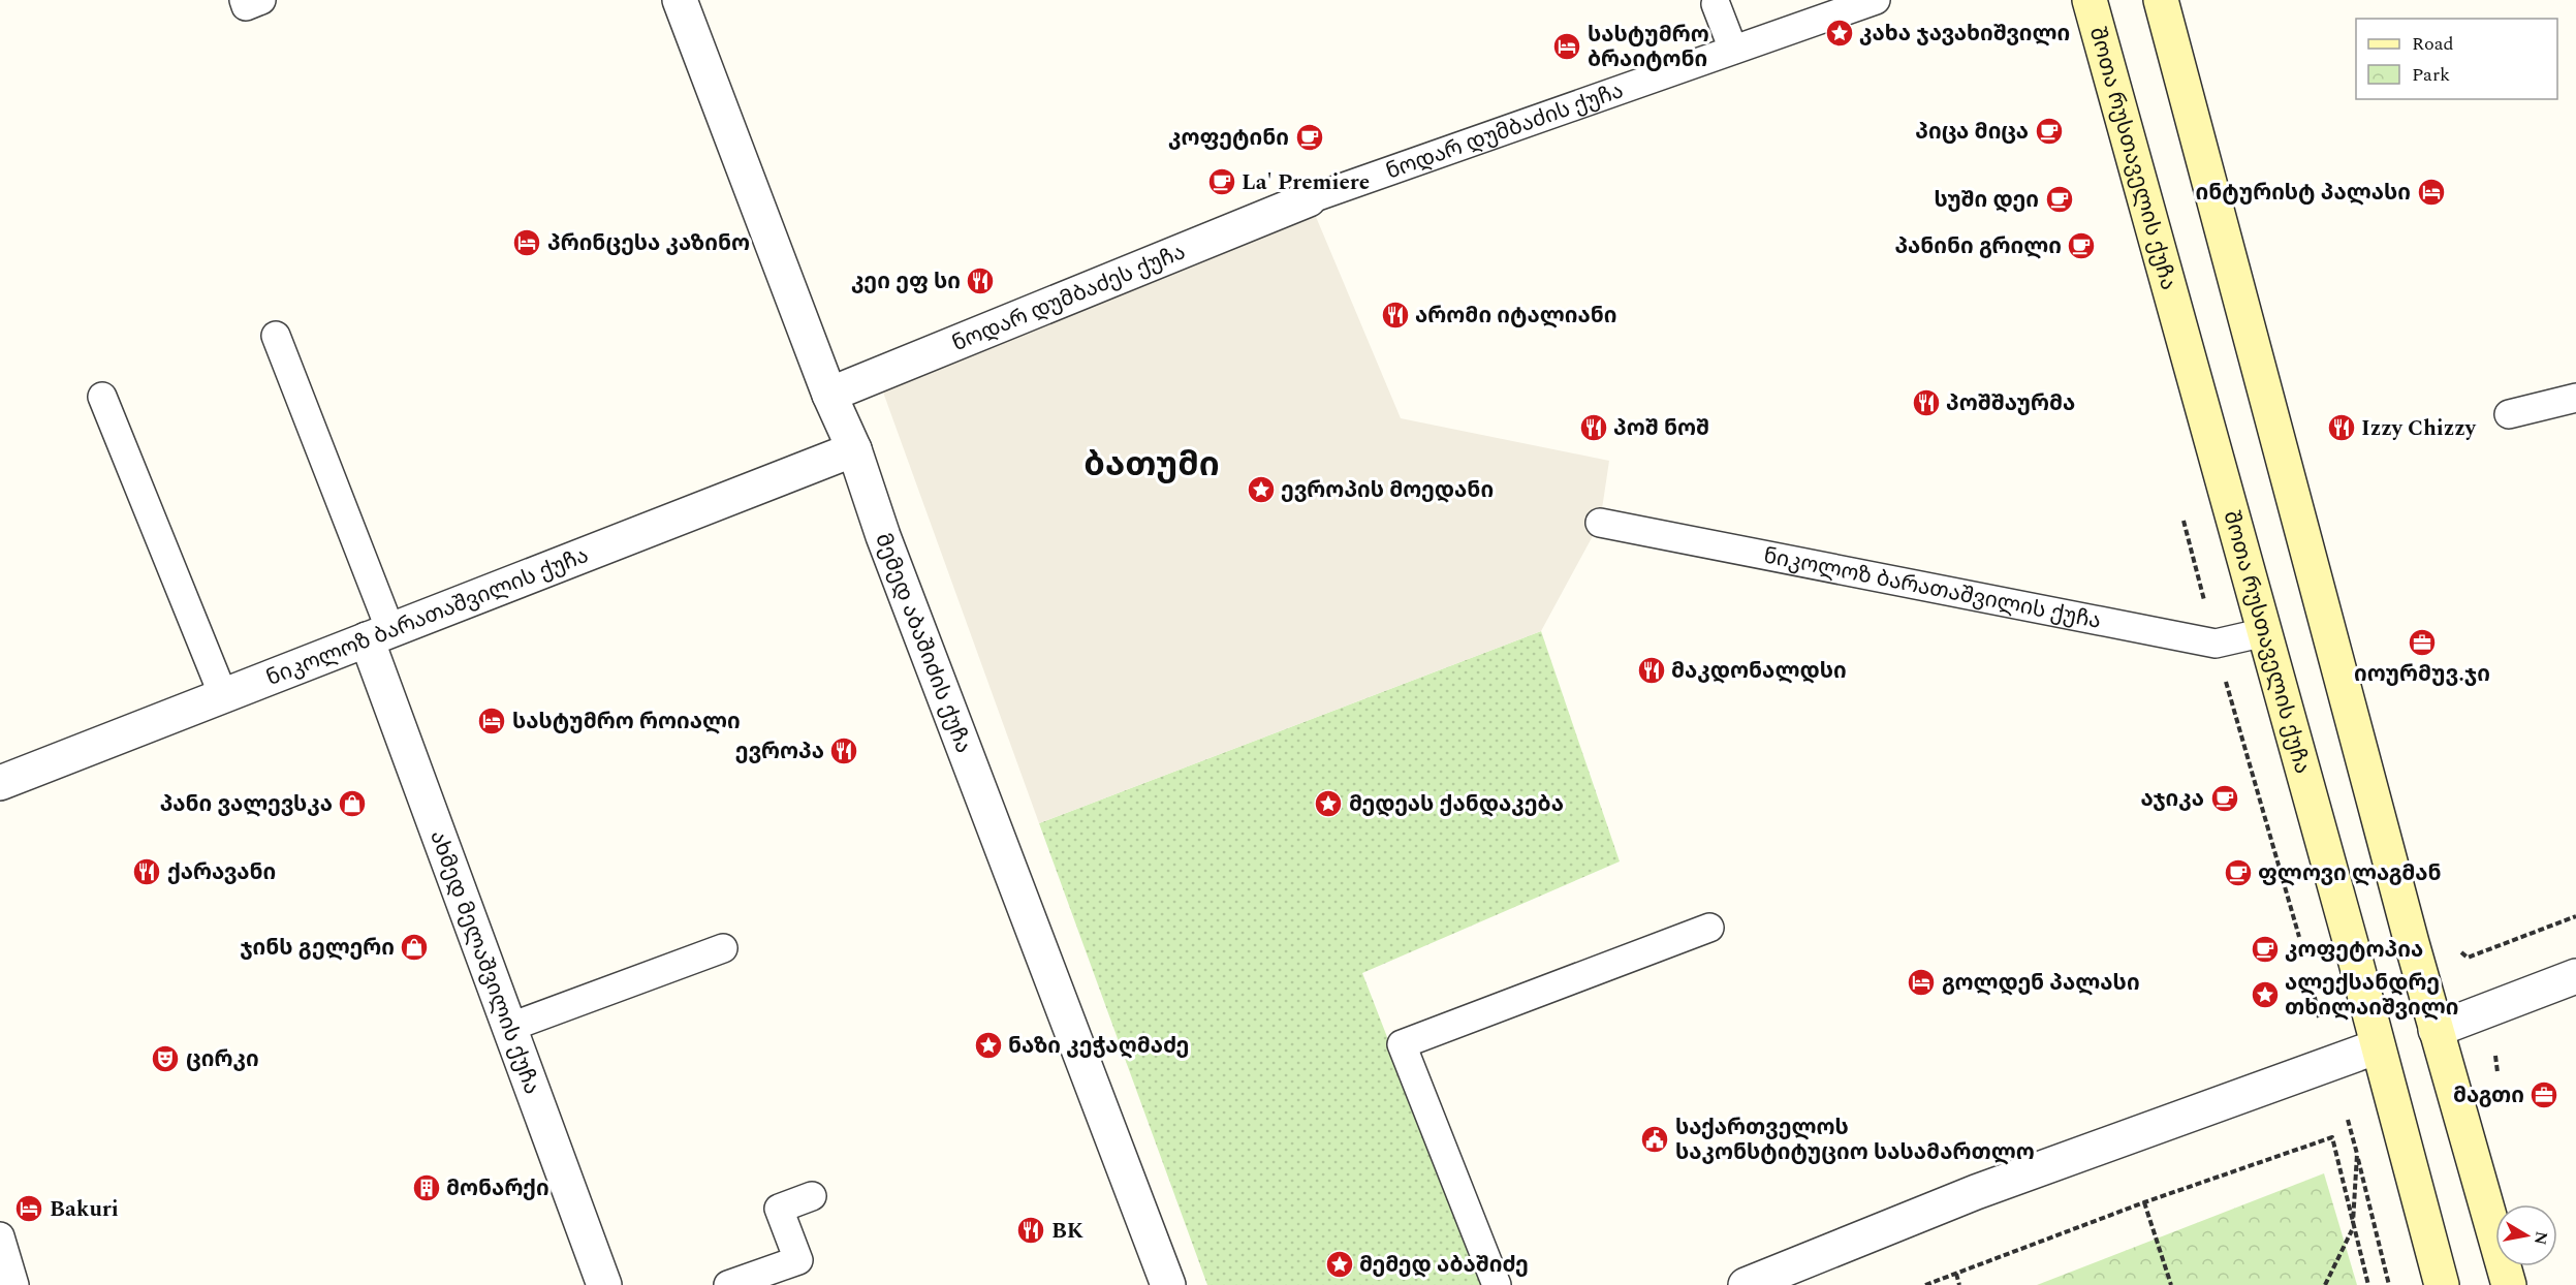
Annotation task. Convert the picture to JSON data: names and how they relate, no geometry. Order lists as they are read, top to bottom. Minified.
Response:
{"streets":{"main road":["შოთა რუსთაველის ქუჩა"],"street":["ნოდარ დუმბაძეს ქუჩა","ნიკოლოზ ბარათაშვილის ქუჩა","მემედ აბაშიძის ქუჩა","ახმედ მელაშვილის ქუჩა"],"lane":["ნოდარ დუმბაძის ქუჩა"]},"crossings":[["ნოდარ დუმბაძის ქუჩა","ნოდარ დუმბაძეს ქუჩა"],["შოთა რუსთაველის ქუჩა","ნიკოლოზ ბარათაშვილის ქუჩა"],["ნოდარ დუმბაძეს ქუჩა","მემედ აბაშიძის ქუჩა"],["ნიკოლოზ ბარათაშვილის ქუჩა","მემედ აბაშიძის ქუჩა"],["ნიკოლოზ ბარათაშვილის ქუჩა","ახმედ მელაშვილის ქუჩა"]],"districts":["ბათუმი"],"places":{"place":["კახა ჯავახიშვილი","ევროპის მოედანი","მედეას ქანდაკება","ალექსანდრე თხილაიშვილი","ნაზი კეჭაღმაძე","მემედ აბაშიძე"],"hotel":["სასტუმრო ბრაიტონი","ინტურისტ პალასი","პრინცესა კაზინო","სასტუმრო როიალი","გოლდენ პალასი","Bakuri"],"cafe":["პიცა მიცა","კოფეტინი","La' Premiere","სუში დეი","პანინი გრილი","აჯიკა","ფლოვი ლაგმან","კოფეტოპია"],"restaurant":["კეი ეფ სი","არომი იტალიანი","პოშშაურმა","პოშ ნოშ","Izzy Chizzy","მაკდონალდსი","ევროპა","ქარავანი","BK"],"office":["იოურმუვ.ჯი","მაგთი"],"shop":["პანი ვალევსკა","ჯინს გელერი"],"theatre":["ცირკი"],"public building":["საქართველოს საკონსტიტუციო სასამართლო"],"building":["მონარქი"]},"legend":["Road","Park"],"north":"right"}
